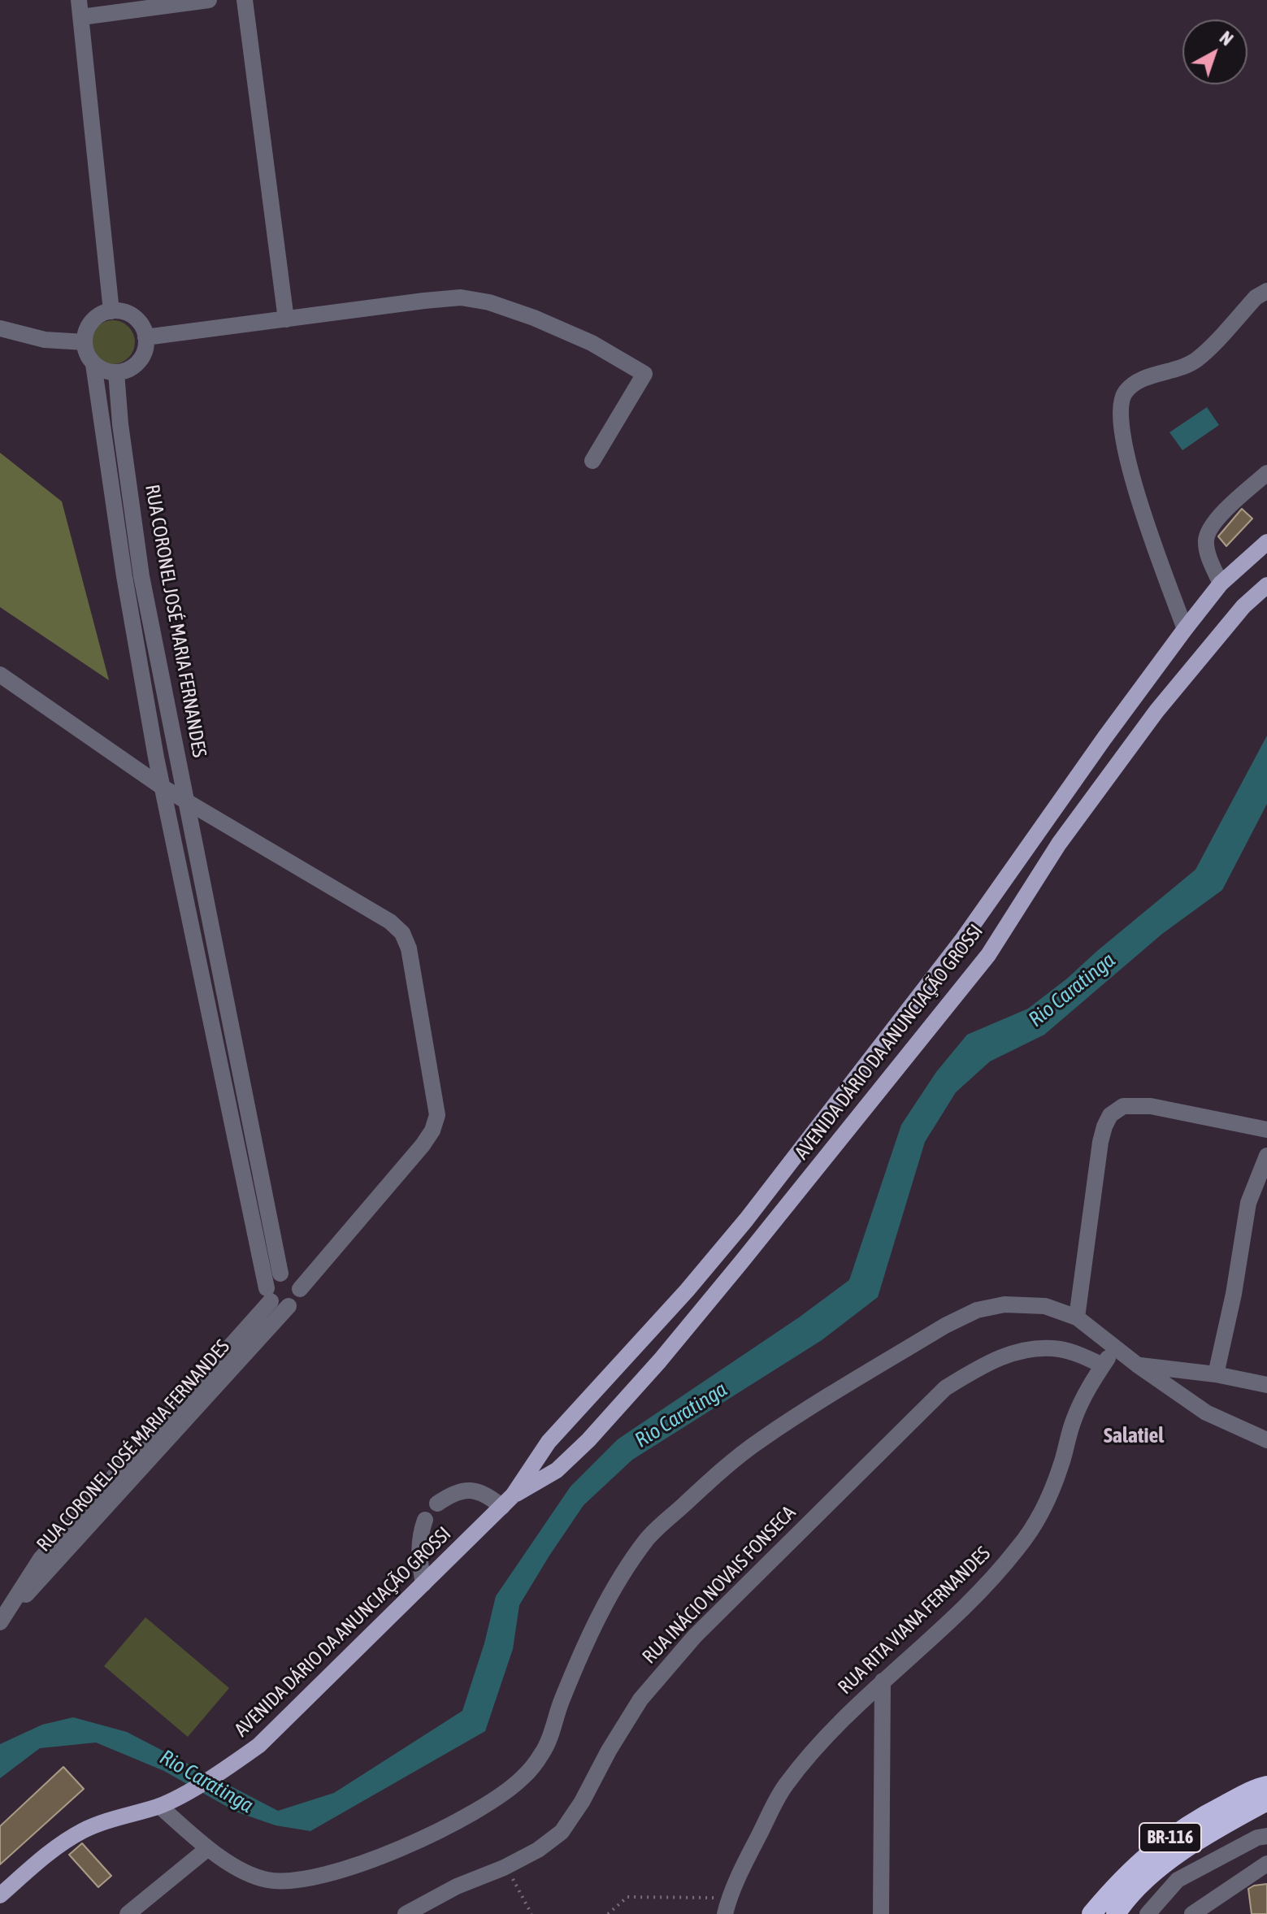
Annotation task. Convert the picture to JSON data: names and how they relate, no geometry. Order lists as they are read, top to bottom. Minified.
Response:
{"streets":{"highway":["BR-116"],"main road":["AVENIDA DÁRIO DA ANUNCIAÇÃO GROSSI"],"street":["RUA CORONEL JOSÉ MARIA FERNANDES","RUA INÁCIO NOVAIS FONSECA","RUA RITA VIANA FERNANDES"]},"crossings":[["RUA INÁCIO NOVAIS FONSECA","RUA RITA VIANA FERNANDES"]],"districts":["Salatiel"],"water":["Rio Caratinga"],"north":"top right"}
